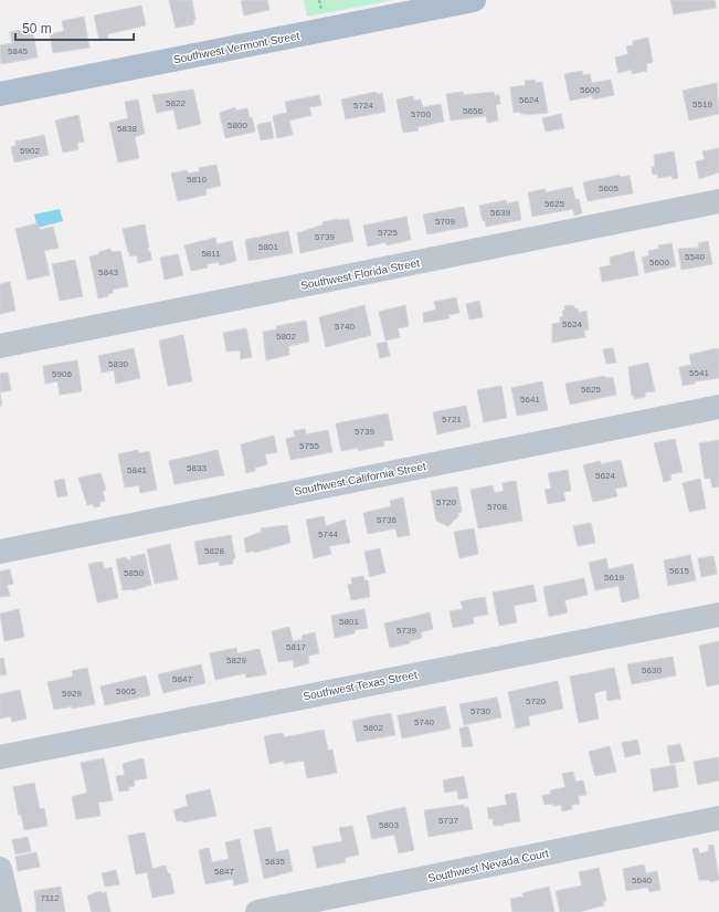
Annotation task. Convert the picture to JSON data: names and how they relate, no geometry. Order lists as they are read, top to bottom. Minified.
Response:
{"streets":{"main road":["Southwest Vermont Street"],"street":["Southwest Florida Street","Southwest California Street","Southwest Texas Street","Southwest Nevada Court"]},"house_numbers":["5845","5600","5624","5822","5519","5724","5656","5700","5800","5838","5902","5810","5605","5625","5639","5709","5725","5739","5801","5811","5540","5600","5843","5624","5740","5802","5830","5541","5906","5625","5641","5721","5739","5755","5833","5841","5624","5720","5708","5736","5744","5828","5615","5850","5619","5801","5739","5817","5829","5630","5847","5905","5929","5720","5730","5740","5802","5737","5803","5835","5847","5640","7112"],"scale_bar":"50 m"}
